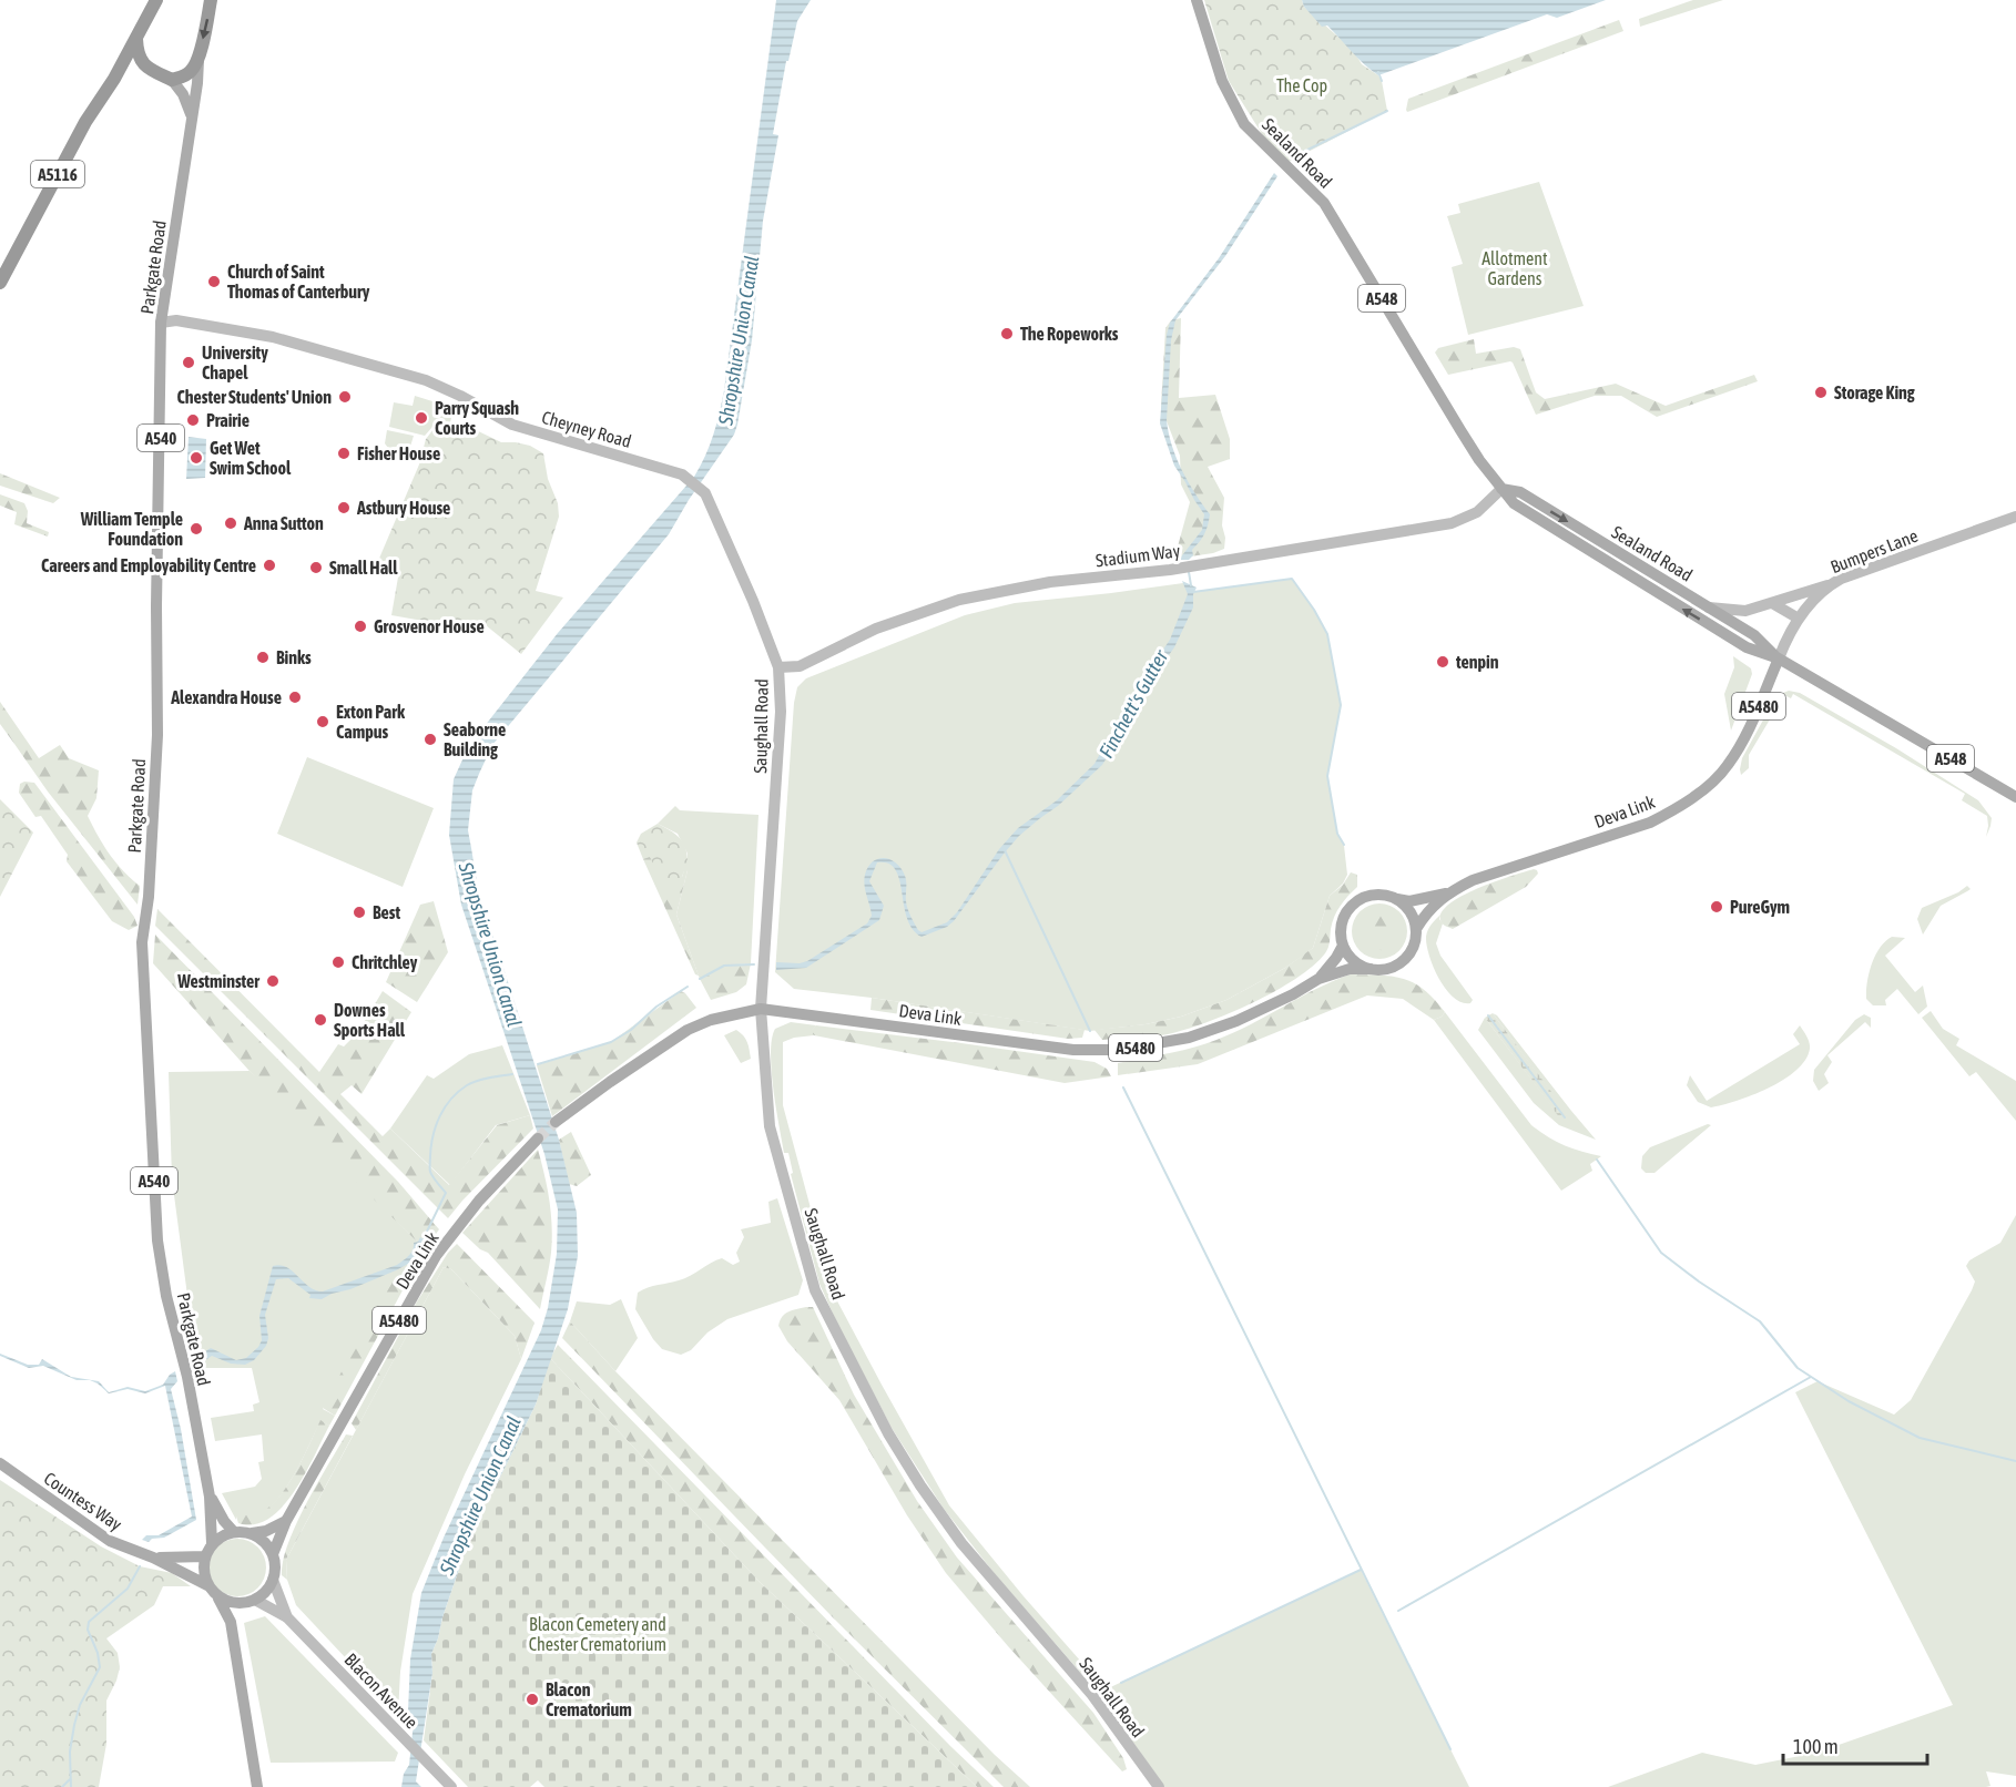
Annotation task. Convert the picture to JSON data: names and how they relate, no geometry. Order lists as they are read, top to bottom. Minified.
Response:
{"streets":{"highway":["A5116"],"main road":["Sealand Road","Parkgate Road","A548","A540","A5480","Deva Link","Countess Way"],"street":["Cheyney Road","Bumpers Lane","Stadium Way","Saughall Road","Blacon Avenue"]},"crossings":[["Sealand Road","Bumpers Lane"],["Sealand Road","Stadium Way"],["Sealand Road","Deva Link"],["Parkgate Road","Cheyney Road"],["Parkgate Road","A540"],["Parkgate Road","Deva Link"],["Parkgate Road","Countess Way"],["Parkgate Road","Blacon Avenue"],["Cheyney Road","Stadium Way"],["Cheyney Road","Saughall Road"],["A540","Deva Link"],["A540","Countess Way"],["A540","Blacon Avenue"],["Bumpers Lane","Deva Link"],["Stadium Way","Saughall Road"],["A5480","Deva Link"],["Saughall Road","Deva Link"],["Deva Link","Countess Way"],["Deva Link","Blacon Avenue"],["Countess Way","Blacon Avenue"]],"water":["Shropshire Union Canal","Finchett's Gutter"],"parks":["The Cop","Allotment Gardens","Blacon Cemetery and Chester Crematorium"],"places":["Church of Saint Thomas of Canterbury","The Ropeworks","University Chapel","Storage King","Chester Students' Union","Parry Squash Courts","Prairie","Fisher House","Get Wet Swim School","Astbury House","Anna Sutton","William Temple Foundation","Careers and Employability Centre","Small Hall","Grosvenor House","Binks","tenpin","Alexandra House","Exton Park Campus","Seaborne Building","PureGym","Best","Chritchley","Westminster","Downes Sports Hall","Blacon Crematorium"],"scale_bar":"100 m"}
